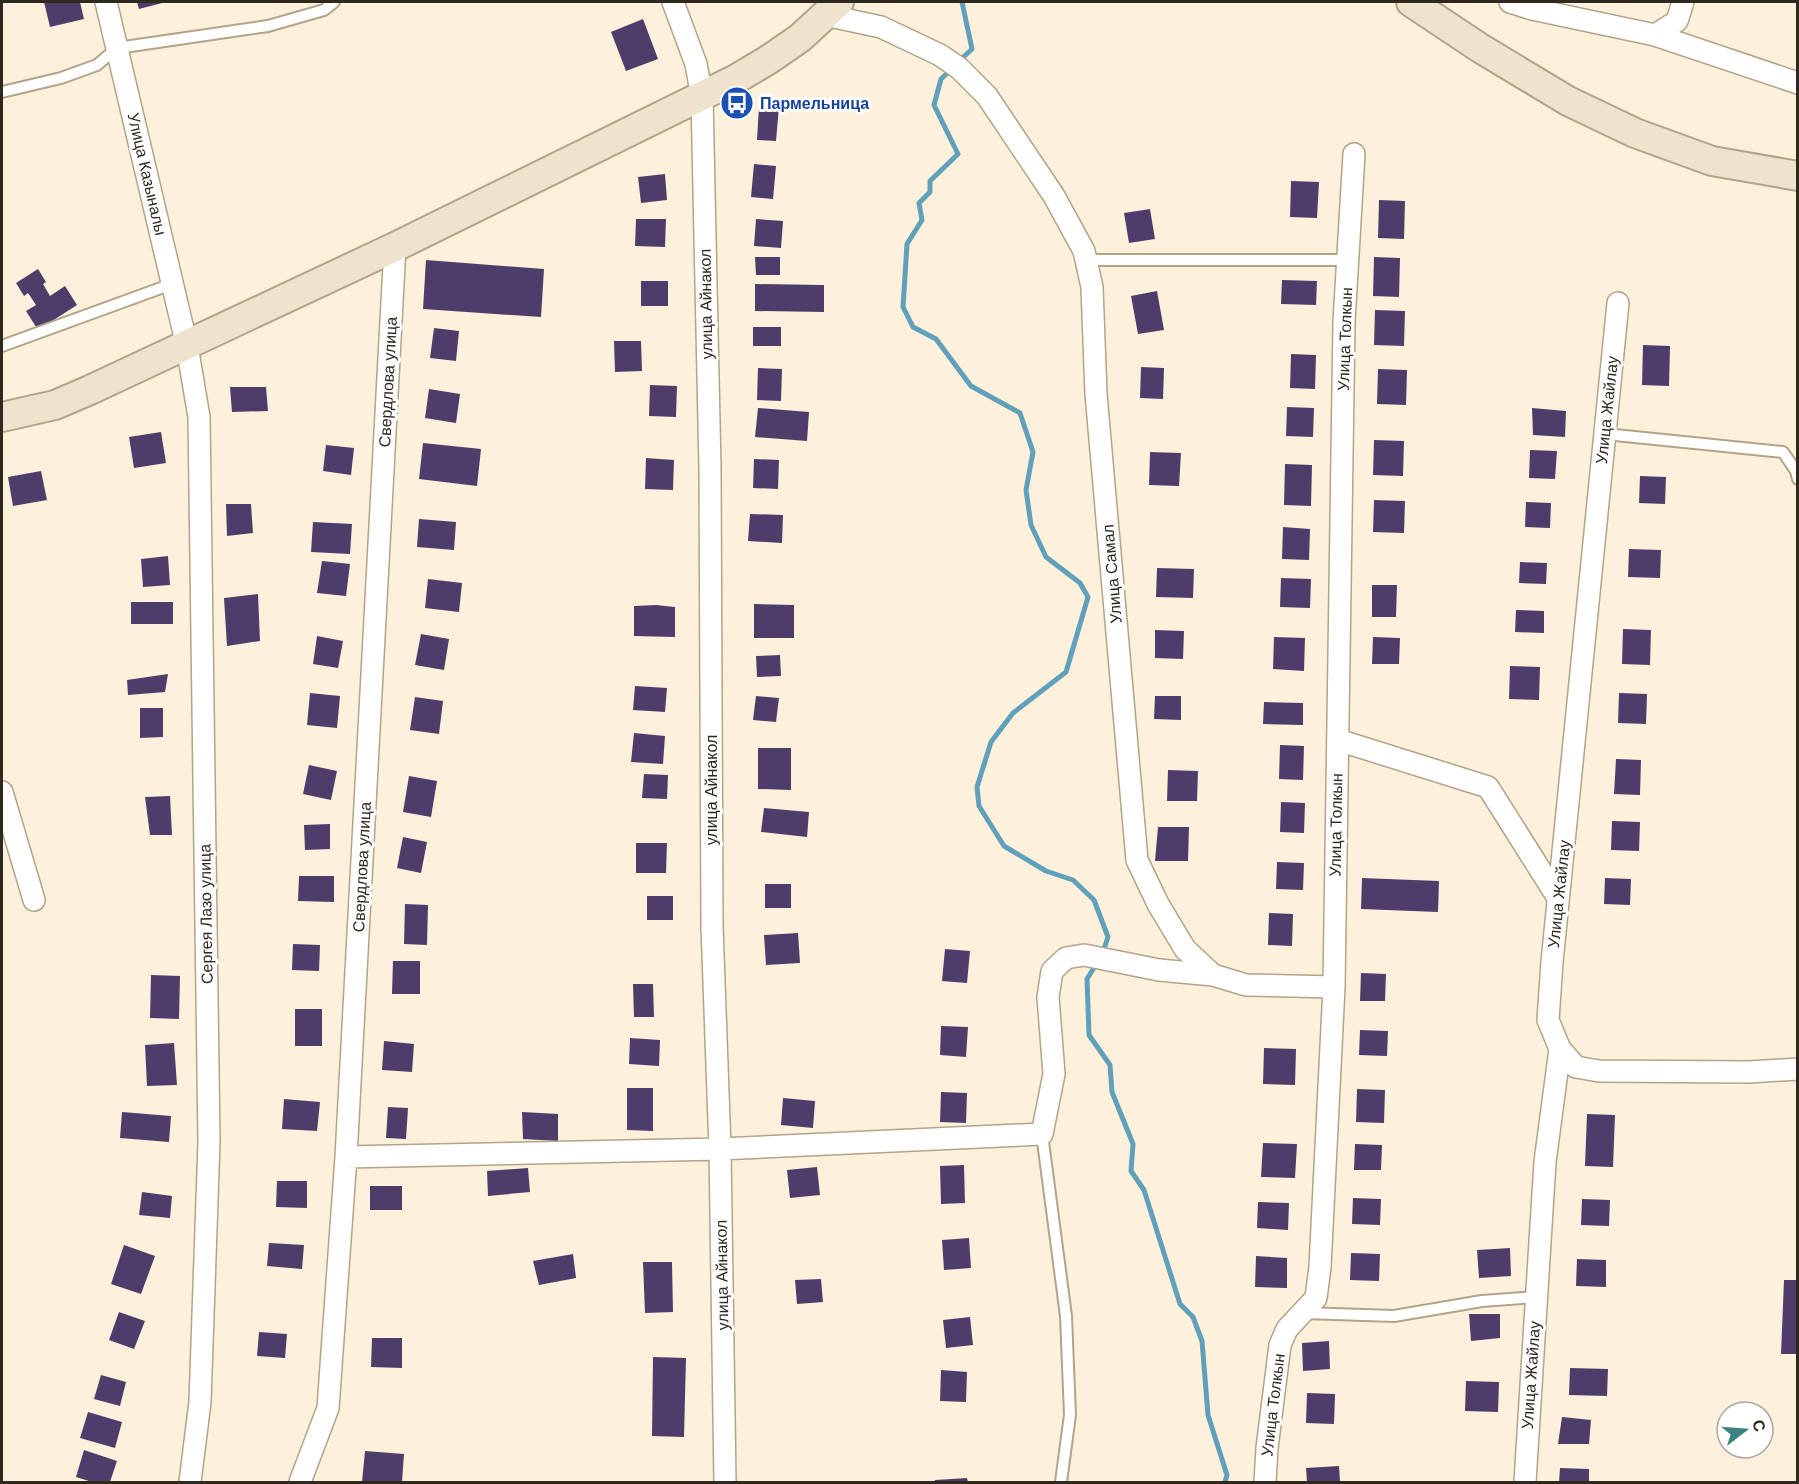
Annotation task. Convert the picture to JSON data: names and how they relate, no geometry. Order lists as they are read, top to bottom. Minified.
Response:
{"streets":{"street":["Улица Казыналы","улица Айнакол","Улица Толкын","Свердлова улица","Улица Жайлау","Улица Самал","Сергея Лазо улица"]},"crossings":[["Улица Казыналы","Сергея Лазо улица"],["Улица Толкын","Улица Самал"]],"places":{"bus stop":["Пармельница"]},"north":"right"}
